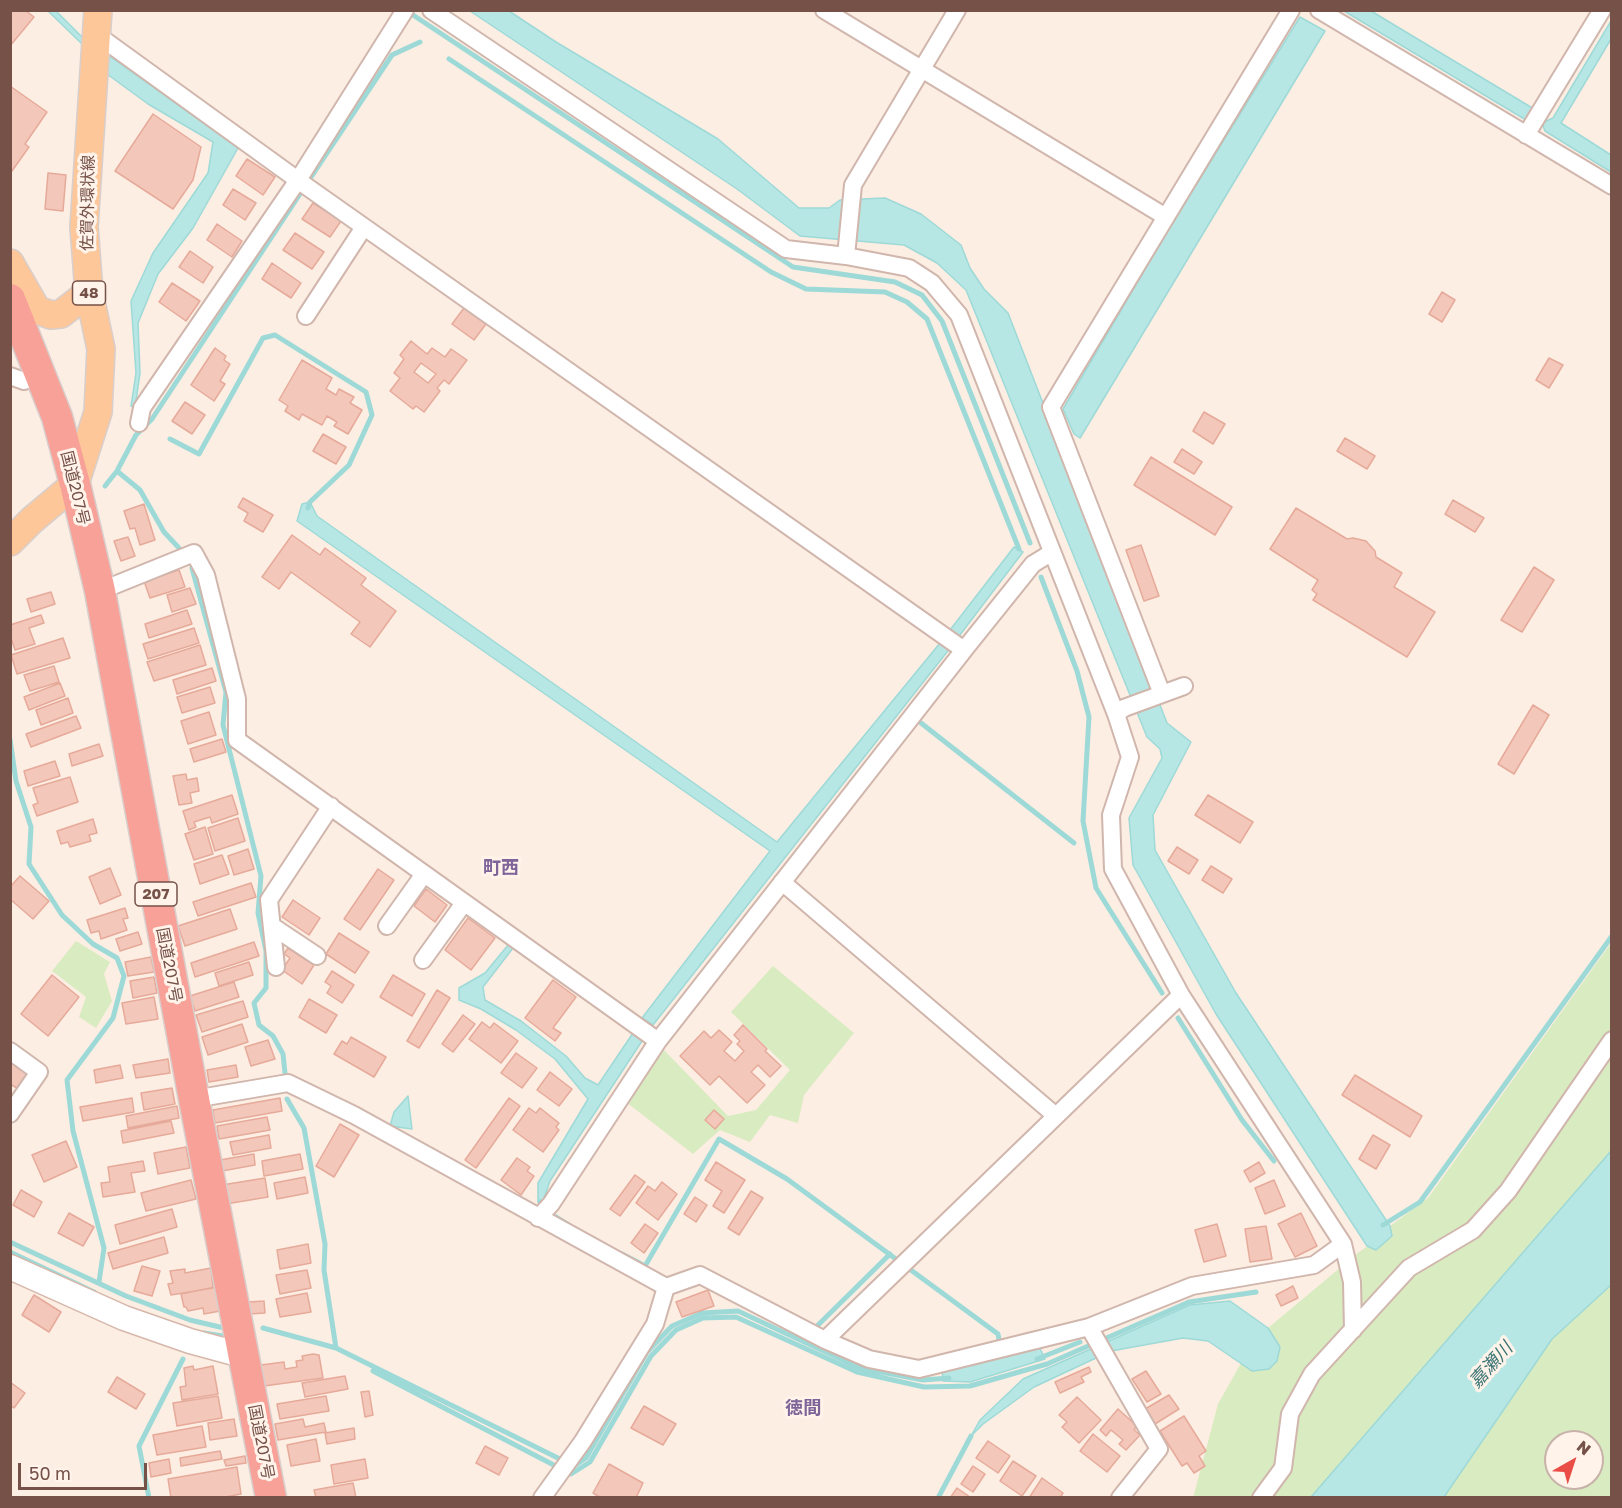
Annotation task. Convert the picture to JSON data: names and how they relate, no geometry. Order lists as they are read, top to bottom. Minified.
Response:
{"streets":{"highway":["国道207号","207"],"main road":["佐賀外環状線","48"]},"crossings":[["佐賀外環状線","48"],["佐賀外環状線","国道207号"]],"districts":["町西","徳間"],"water":["嘉瀬川"],"scale_bar":"50 m","north":"top right"}
